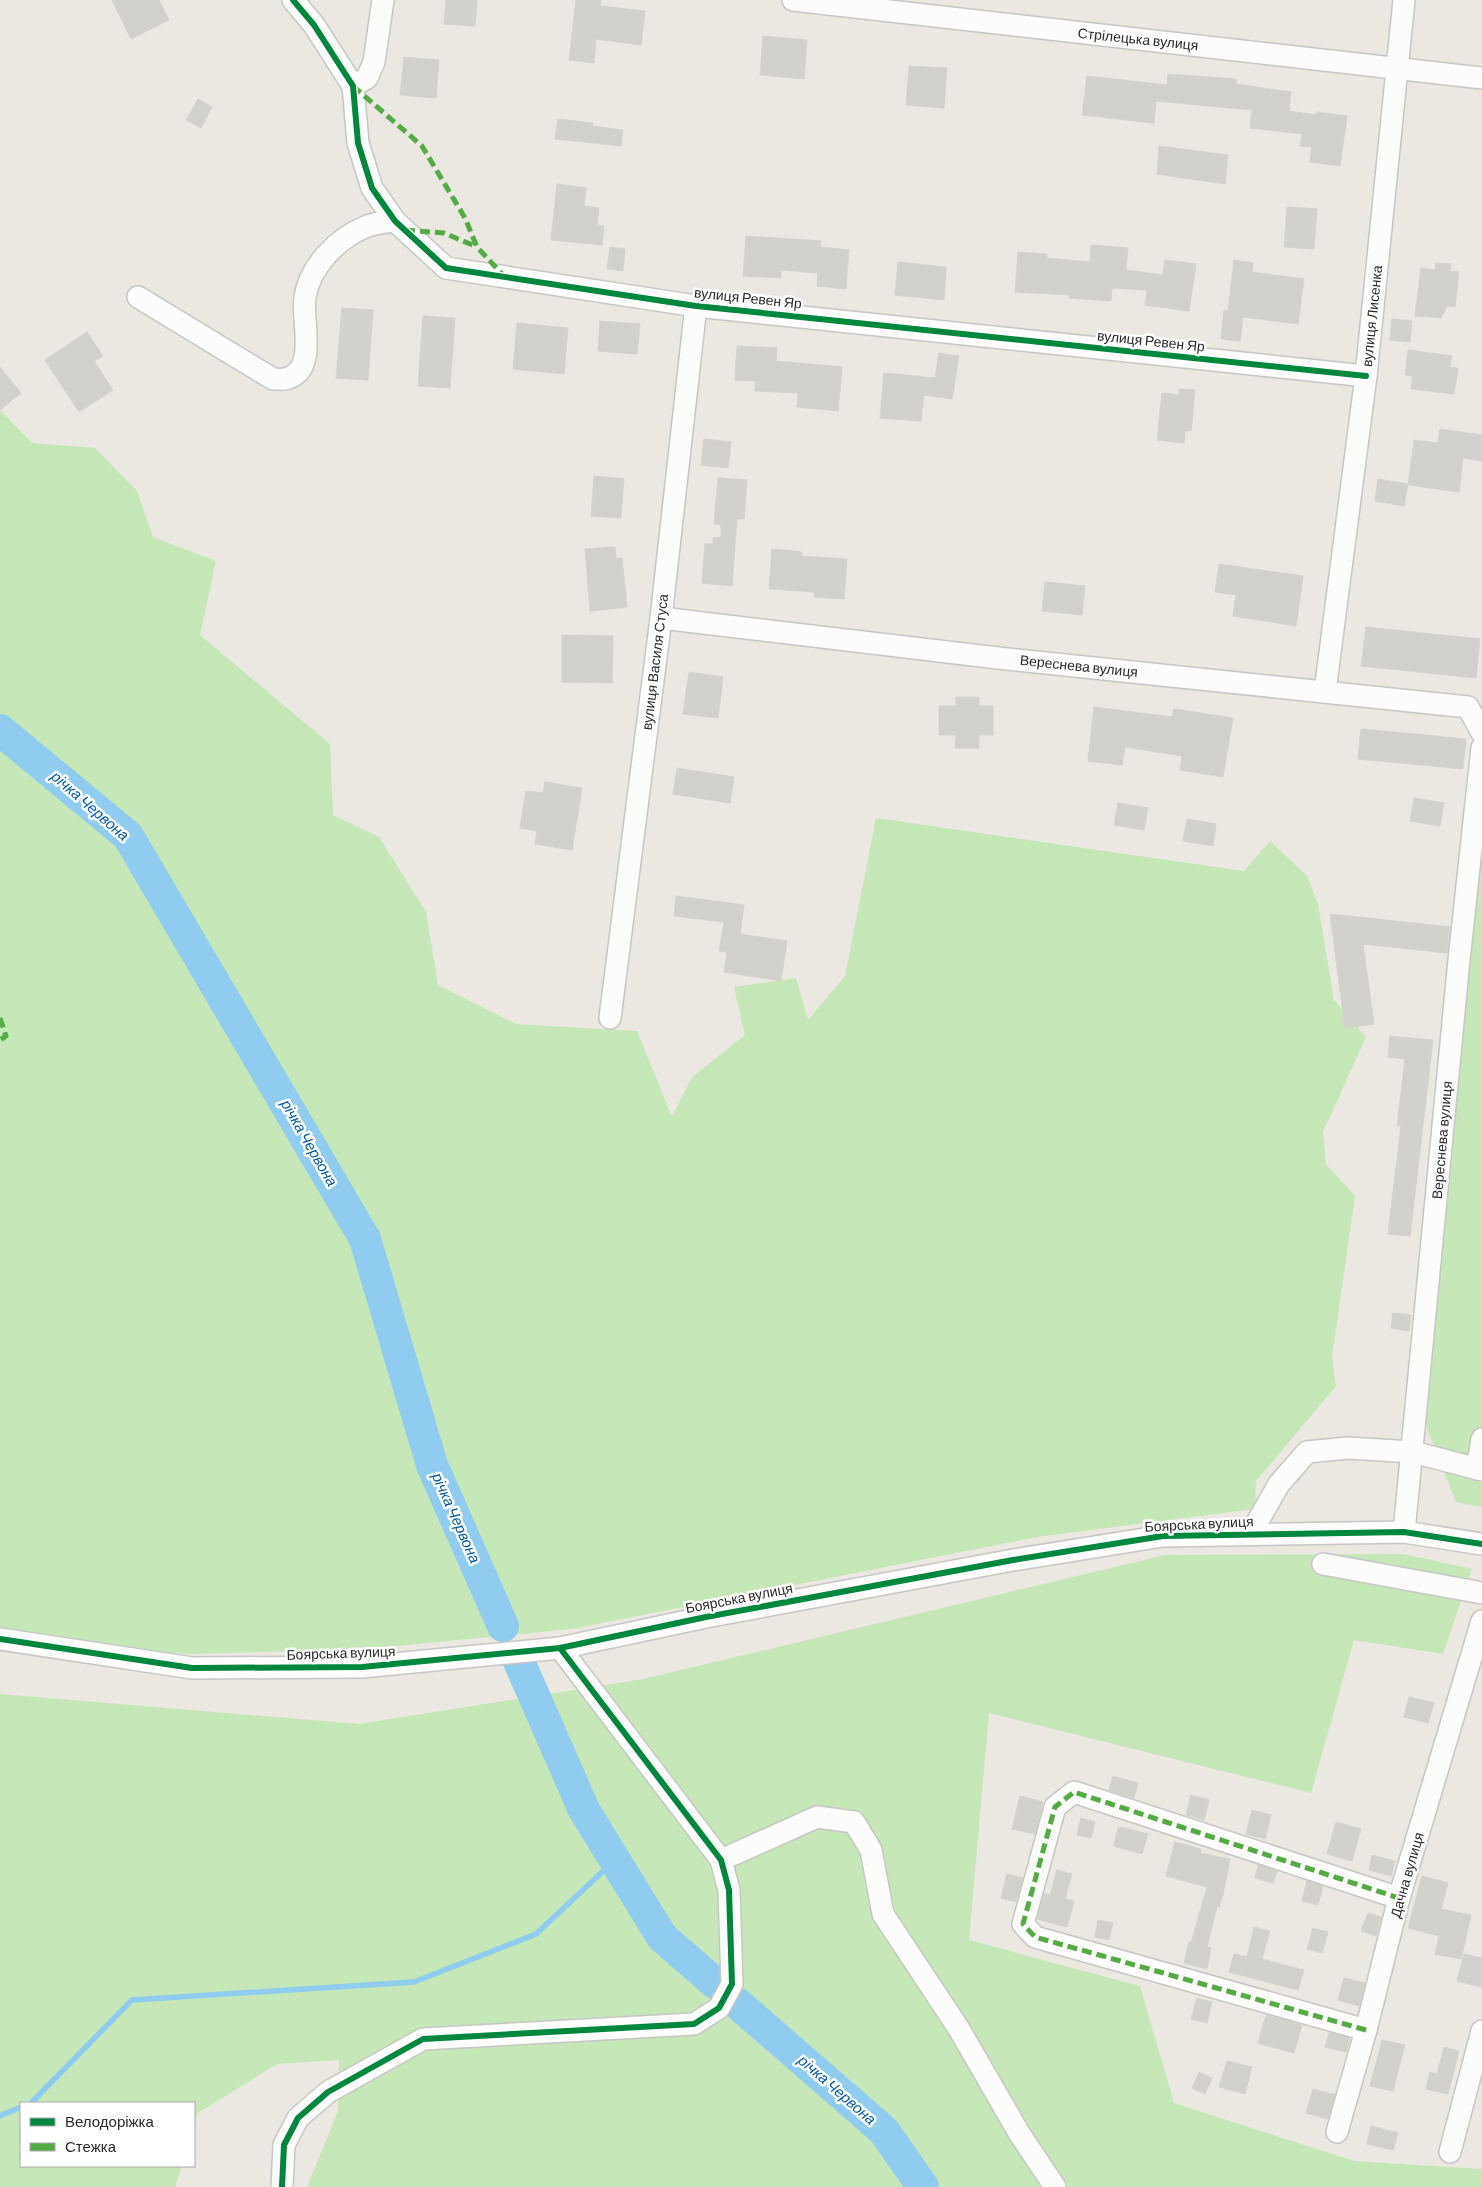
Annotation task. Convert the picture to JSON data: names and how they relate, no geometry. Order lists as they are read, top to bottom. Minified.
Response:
{"streets":{"street":["Стрілецька вулиця","вулиця Ревен Яр","вулиця Лисенка","вулиця Василя Стуса","Вереснева вулиця","Боярська вулиця","Дачна вулиця"]},"crossings":[["Стрілецька вулиця","вулиця Лисенка"],["вулиця Ревен Яр","вулиця Лисенка"],["вулиця Ревен Яр","вулиця Василя Стуса"],["вулиця Лисенка","Вереснева вулиця"],["вулиця Василя Стуса","Вереснева вулиця"],["Вереснева вулиця","Боярська вулиця"]],"water":["річка Червона"],"legend":["Велодоріжка","Стежка"]}
